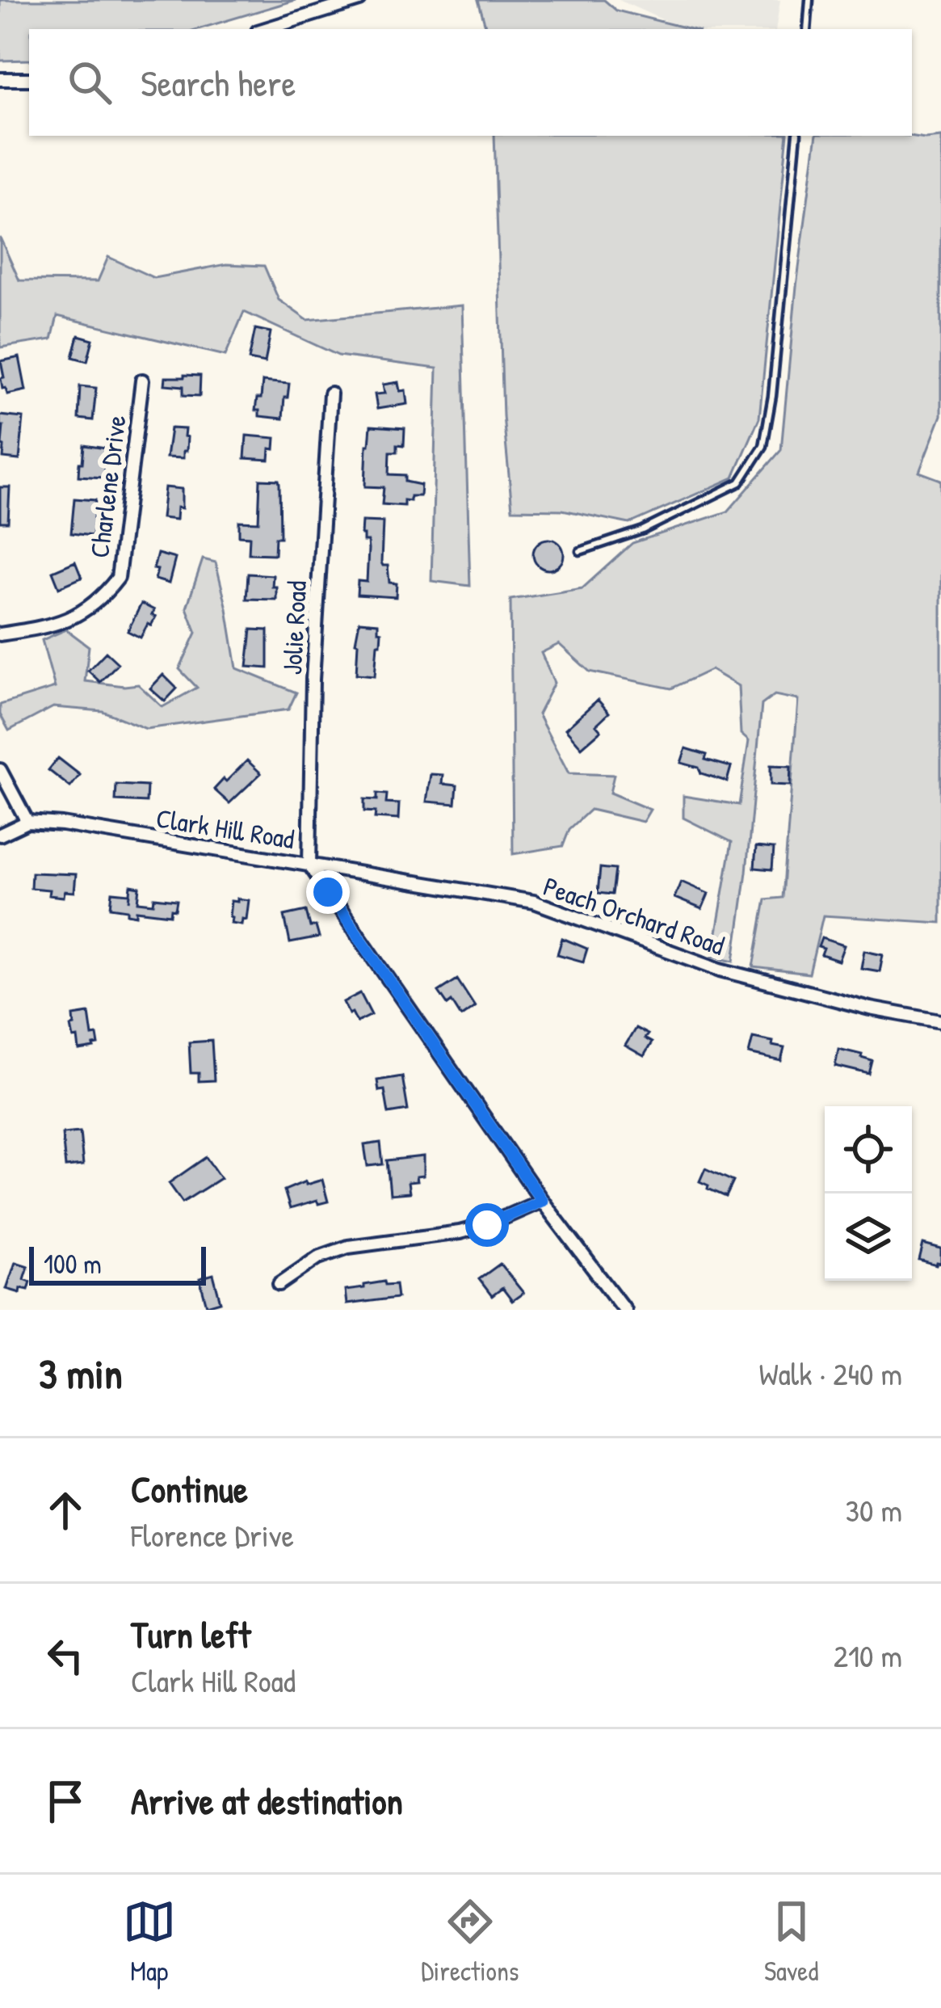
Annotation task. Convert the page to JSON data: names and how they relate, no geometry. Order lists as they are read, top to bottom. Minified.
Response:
{"streets":{"street":["Charlene Drive","Jolie Road","Clark Hill Road","Peach Orchard Road"]},"crossings":[["Jolie Road","Clark Hill Road"],["Jolie Road","Peach Orchard Road"],["Clark Hill Road","Peach Orchard Road"]],"scale_bar":"100 m","page":{"search":"Search here","scale":"100 m","heading":["3 min","Walk · 240 m"],"list":[["Continue","Florence Drive","30 m"],["Turn left","Clark Hill Road","210 m"],"Arrive at destination"],"nav":["Map","Directions","Saved"]}}
